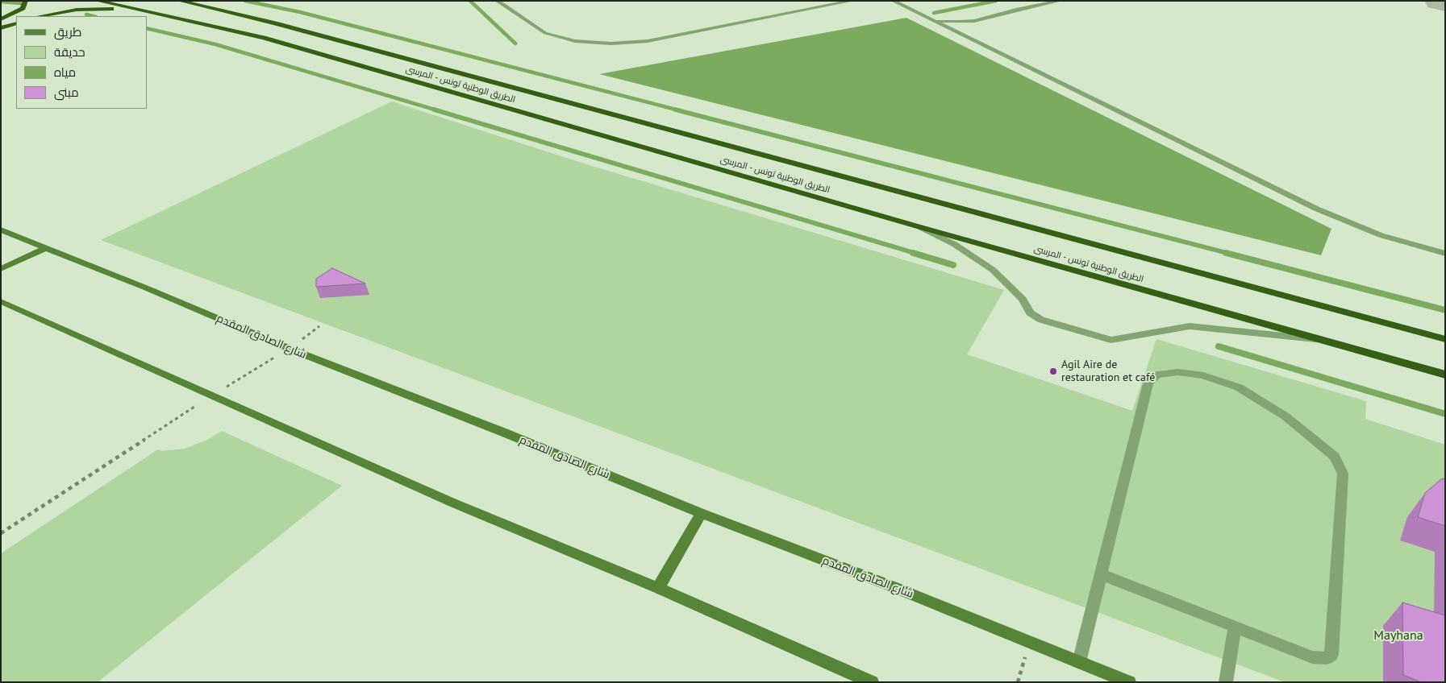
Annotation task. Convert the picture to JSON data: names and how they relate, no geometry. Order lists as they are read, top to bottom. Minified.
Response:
{"streets":{"highway":["الطريق الوطنية تونس - المرسى"],"main road":["شارع الصادق المقدم"]},"parks":["Mayhana"],"places":["Agil Aire de restauration et café"],"legend":["طريق","حديقة","مياه","مبنى"]}
